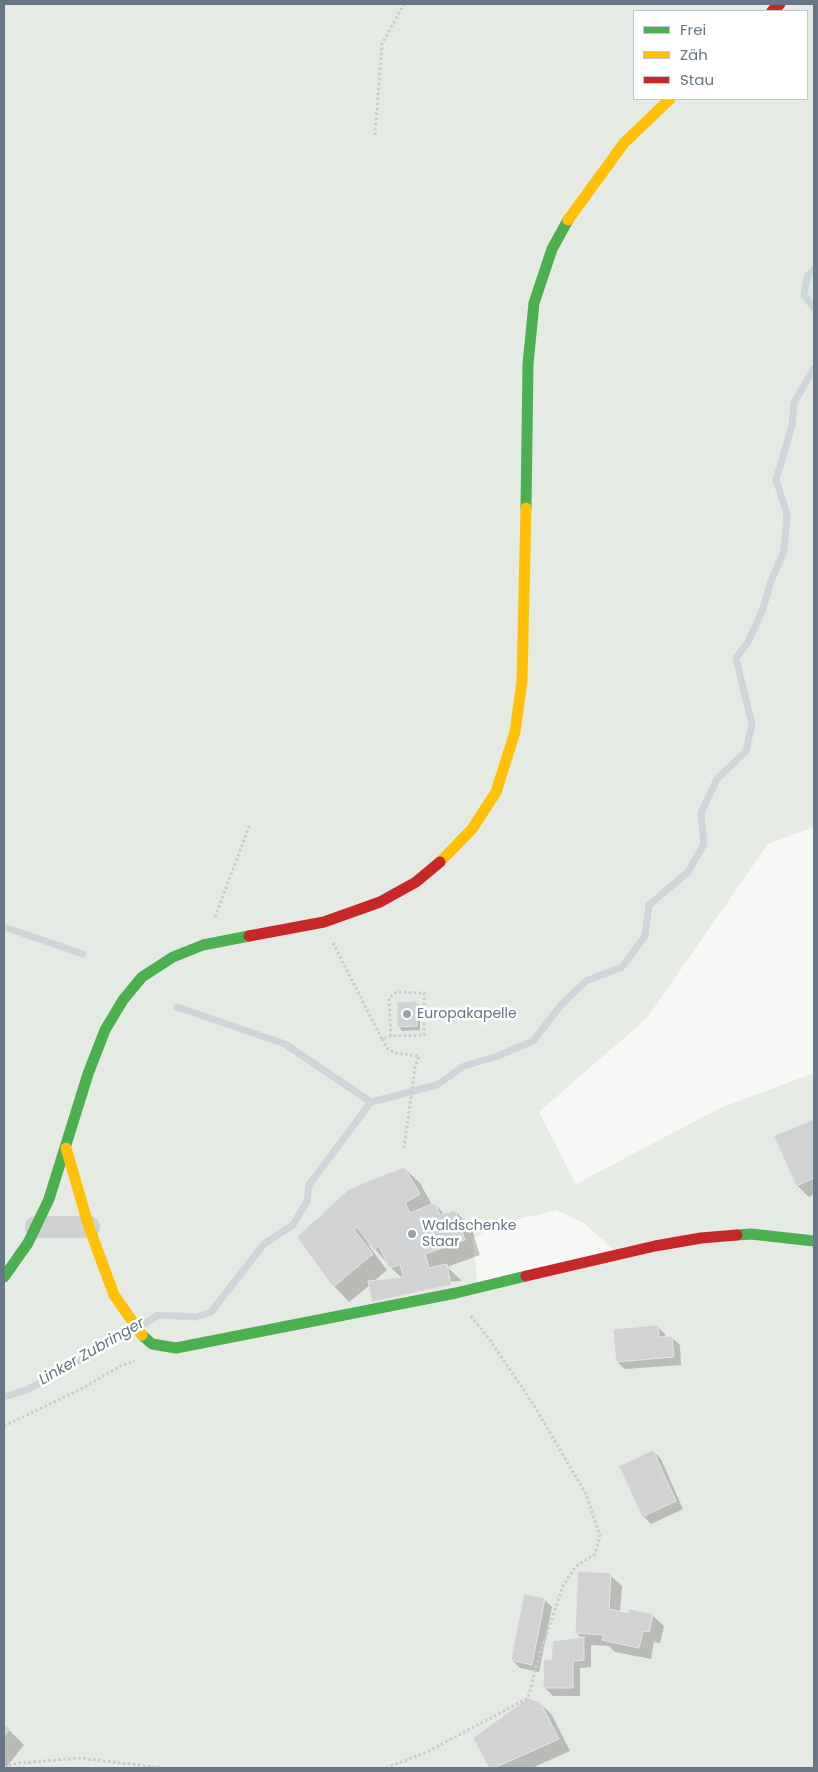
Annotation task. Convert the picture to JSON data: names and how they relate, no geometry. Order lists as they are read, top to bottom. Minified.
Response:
{"water":["Linker Zubringer"],"places":["Europakapelle","Waldschenke Staar"],"legend":["Frei","Zäh","Stau"]}
